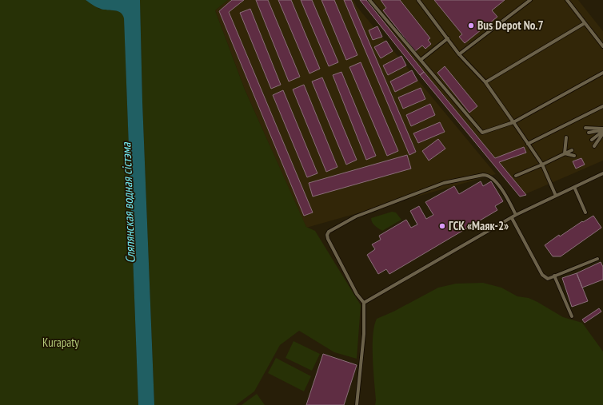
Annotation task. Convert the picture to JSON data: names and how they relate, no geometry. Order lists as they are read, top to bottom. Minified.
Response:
{"water":["Сляпянская водная сістэма"],"parks":["Kurapaty"],"places":["Bus Depot No.7","ГСК «Маяк-2»"]}
